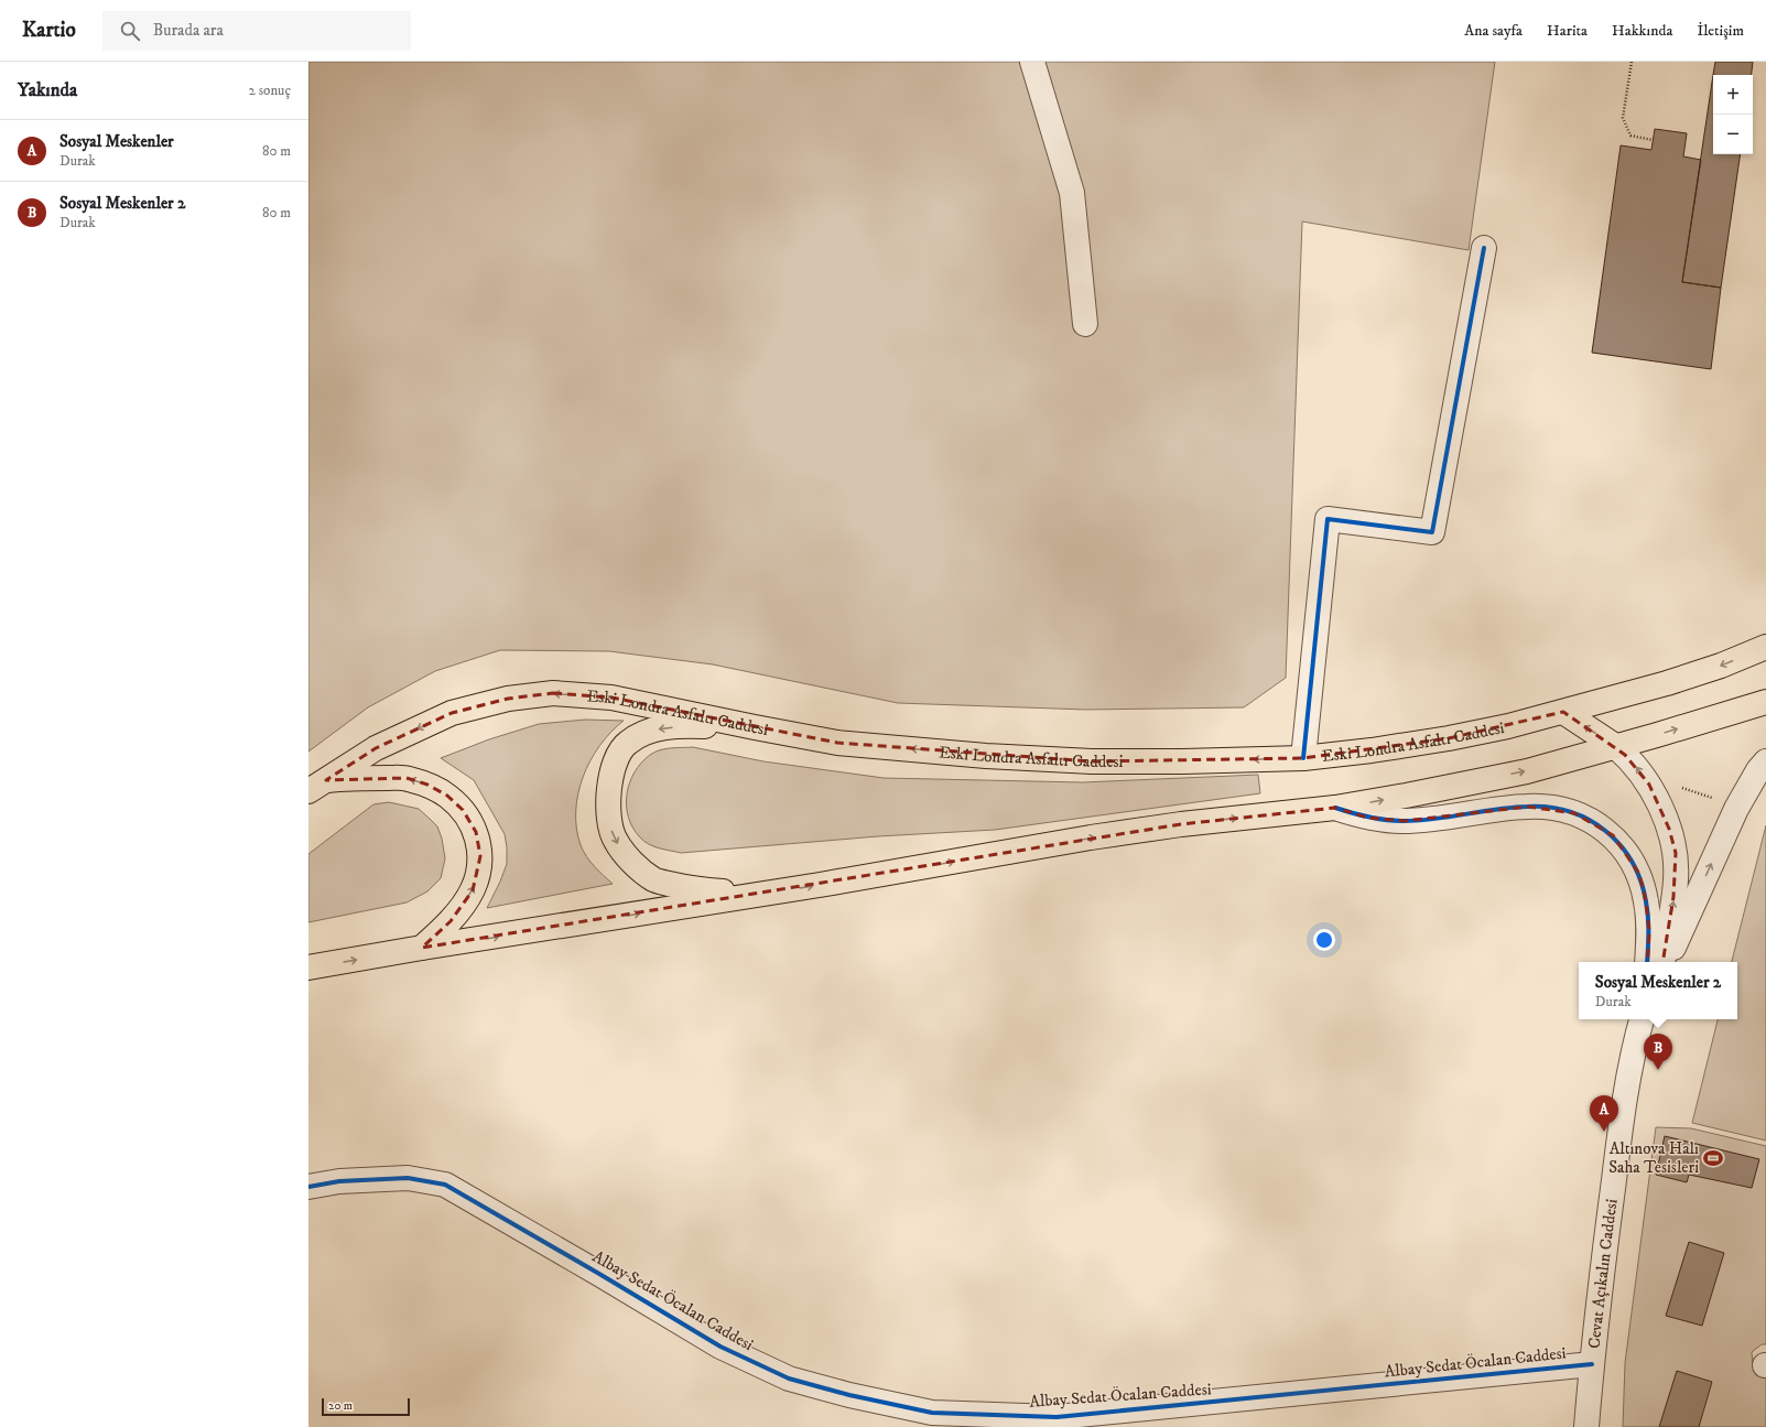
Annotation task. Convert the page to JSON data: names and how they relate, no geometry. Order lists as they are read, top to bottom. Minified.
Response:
{"streets":{"main road":["Eski Londra Asfaltı Caddesi"],"street":["Cevat Açıkalın Caddesi","Albay Sedat Öcalan Caddesi"]},"crossings":[["Cevat Açıkalın Caddesi","Albay Sedat Öcalan Caddesi"]],"places":{"sports":["Altınova Halı Saha Tesisleri"]},"scale_bar":"20 m","page":{"header":"Kartio","search":"Burada ara","nav":["Ana sayfa","Harita","Hakkında","İletişim"],"heading":["Yakında","2 sonuç"],"map_buttons":["+","−"],"list":[{"mark":"A","name":"Sosyal Meskenler","note":"Durak","value":"80 m"},{"mark":"B","name":"Sosyal Meskenler 2","note":"Durak","value":"80 m"}],"popup":["Sosyal Meskenler 2","Durak"],"pins":["B","A"],"scale":"20 m"}}
